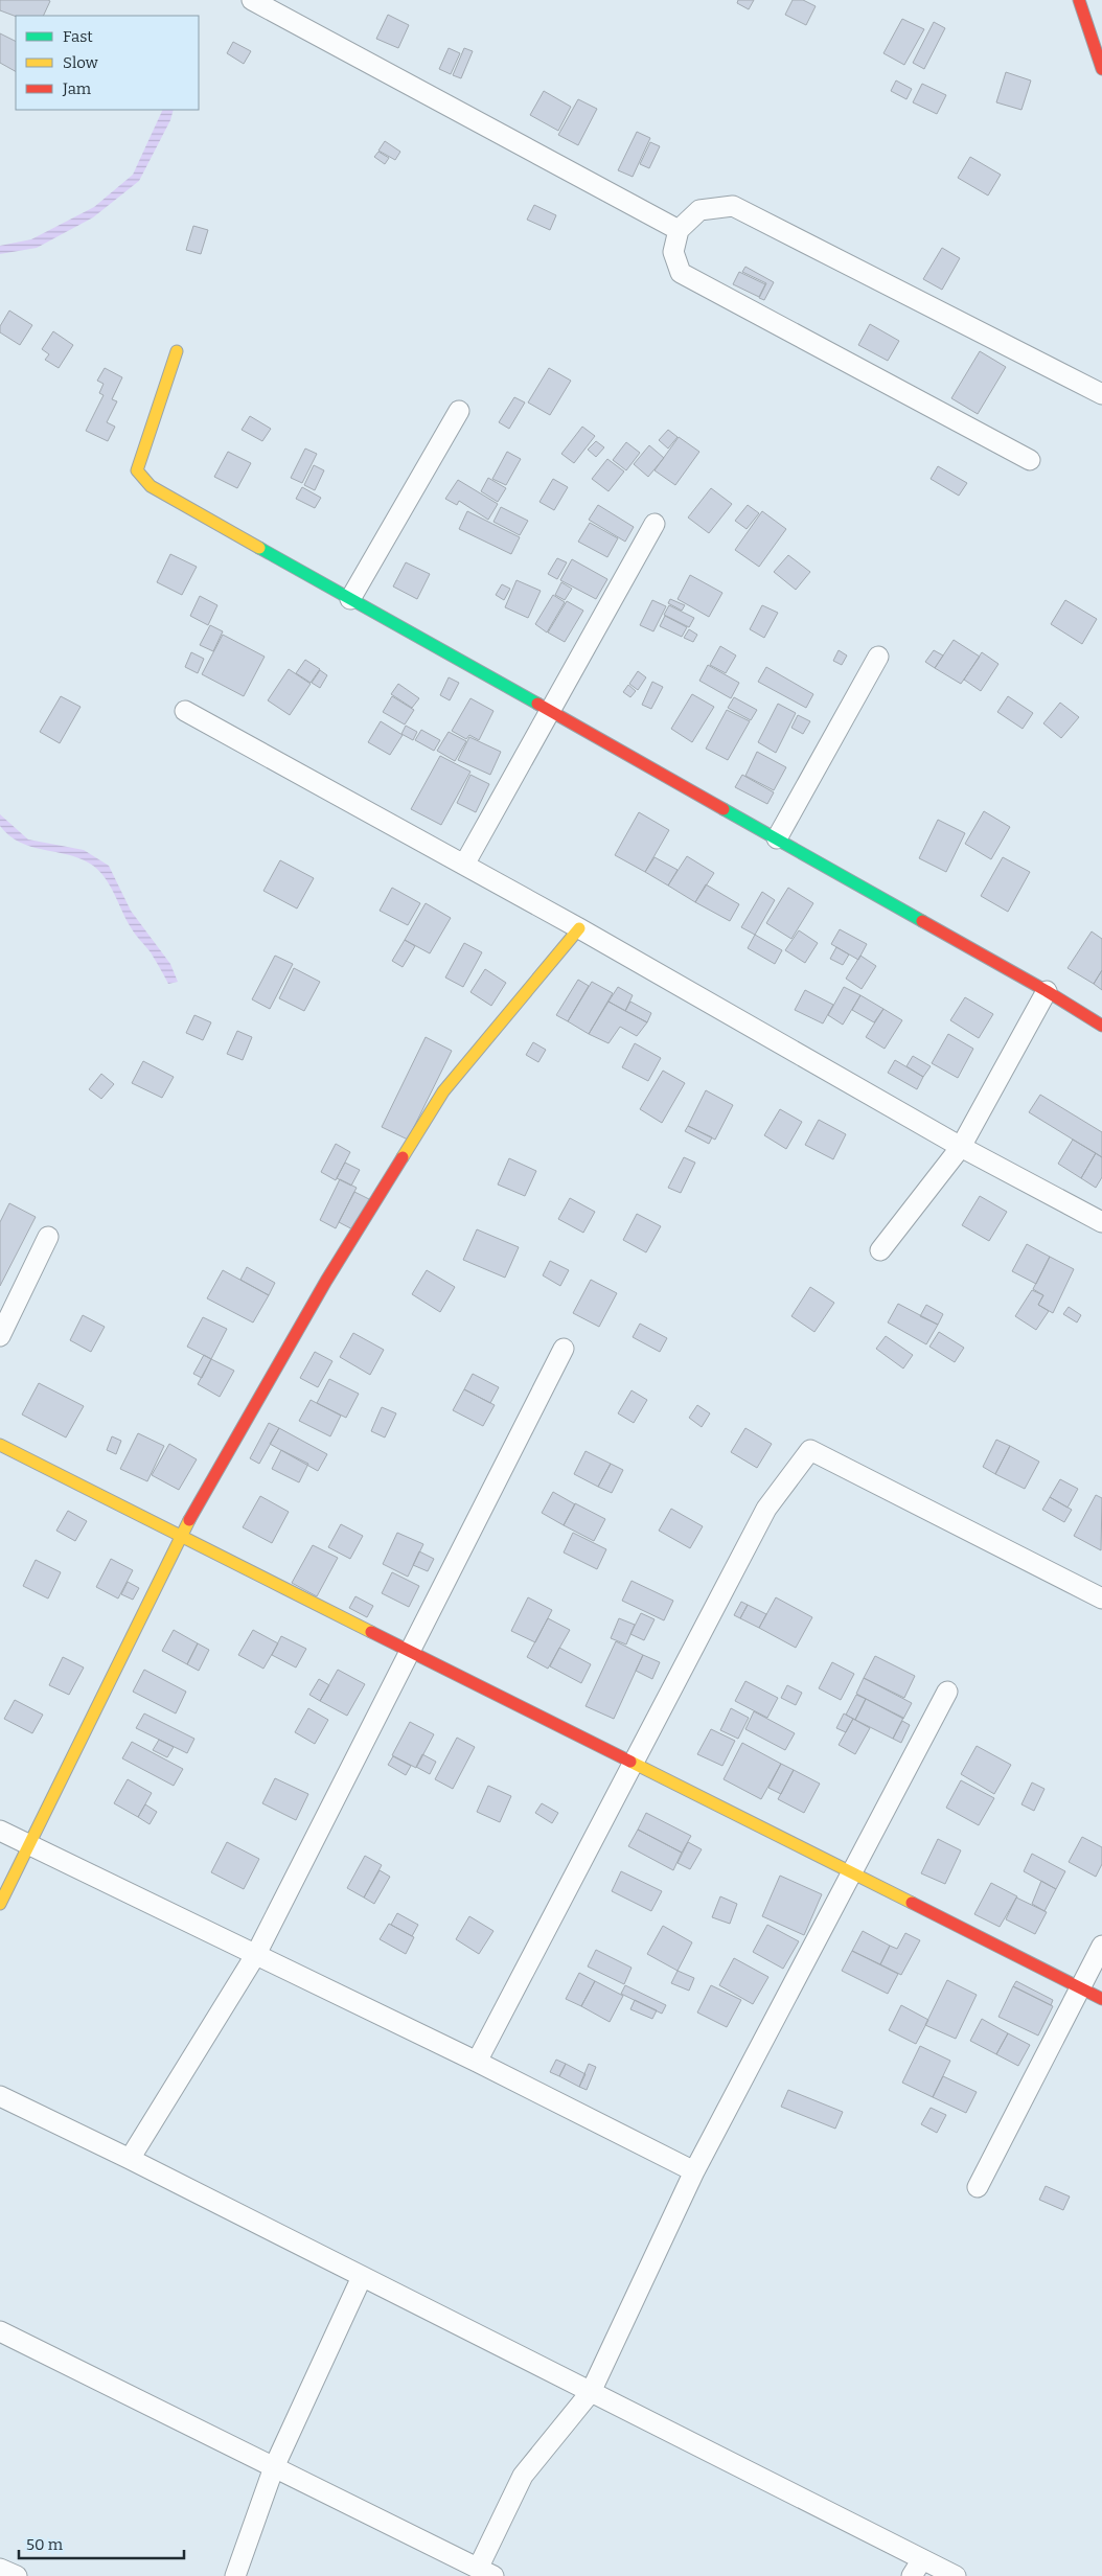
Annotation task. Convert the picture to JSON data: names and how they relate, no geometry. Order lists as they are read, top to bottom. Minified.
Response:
{"legend":["Fast","Slow","Jam"],"scale_bar":"50 m"}
